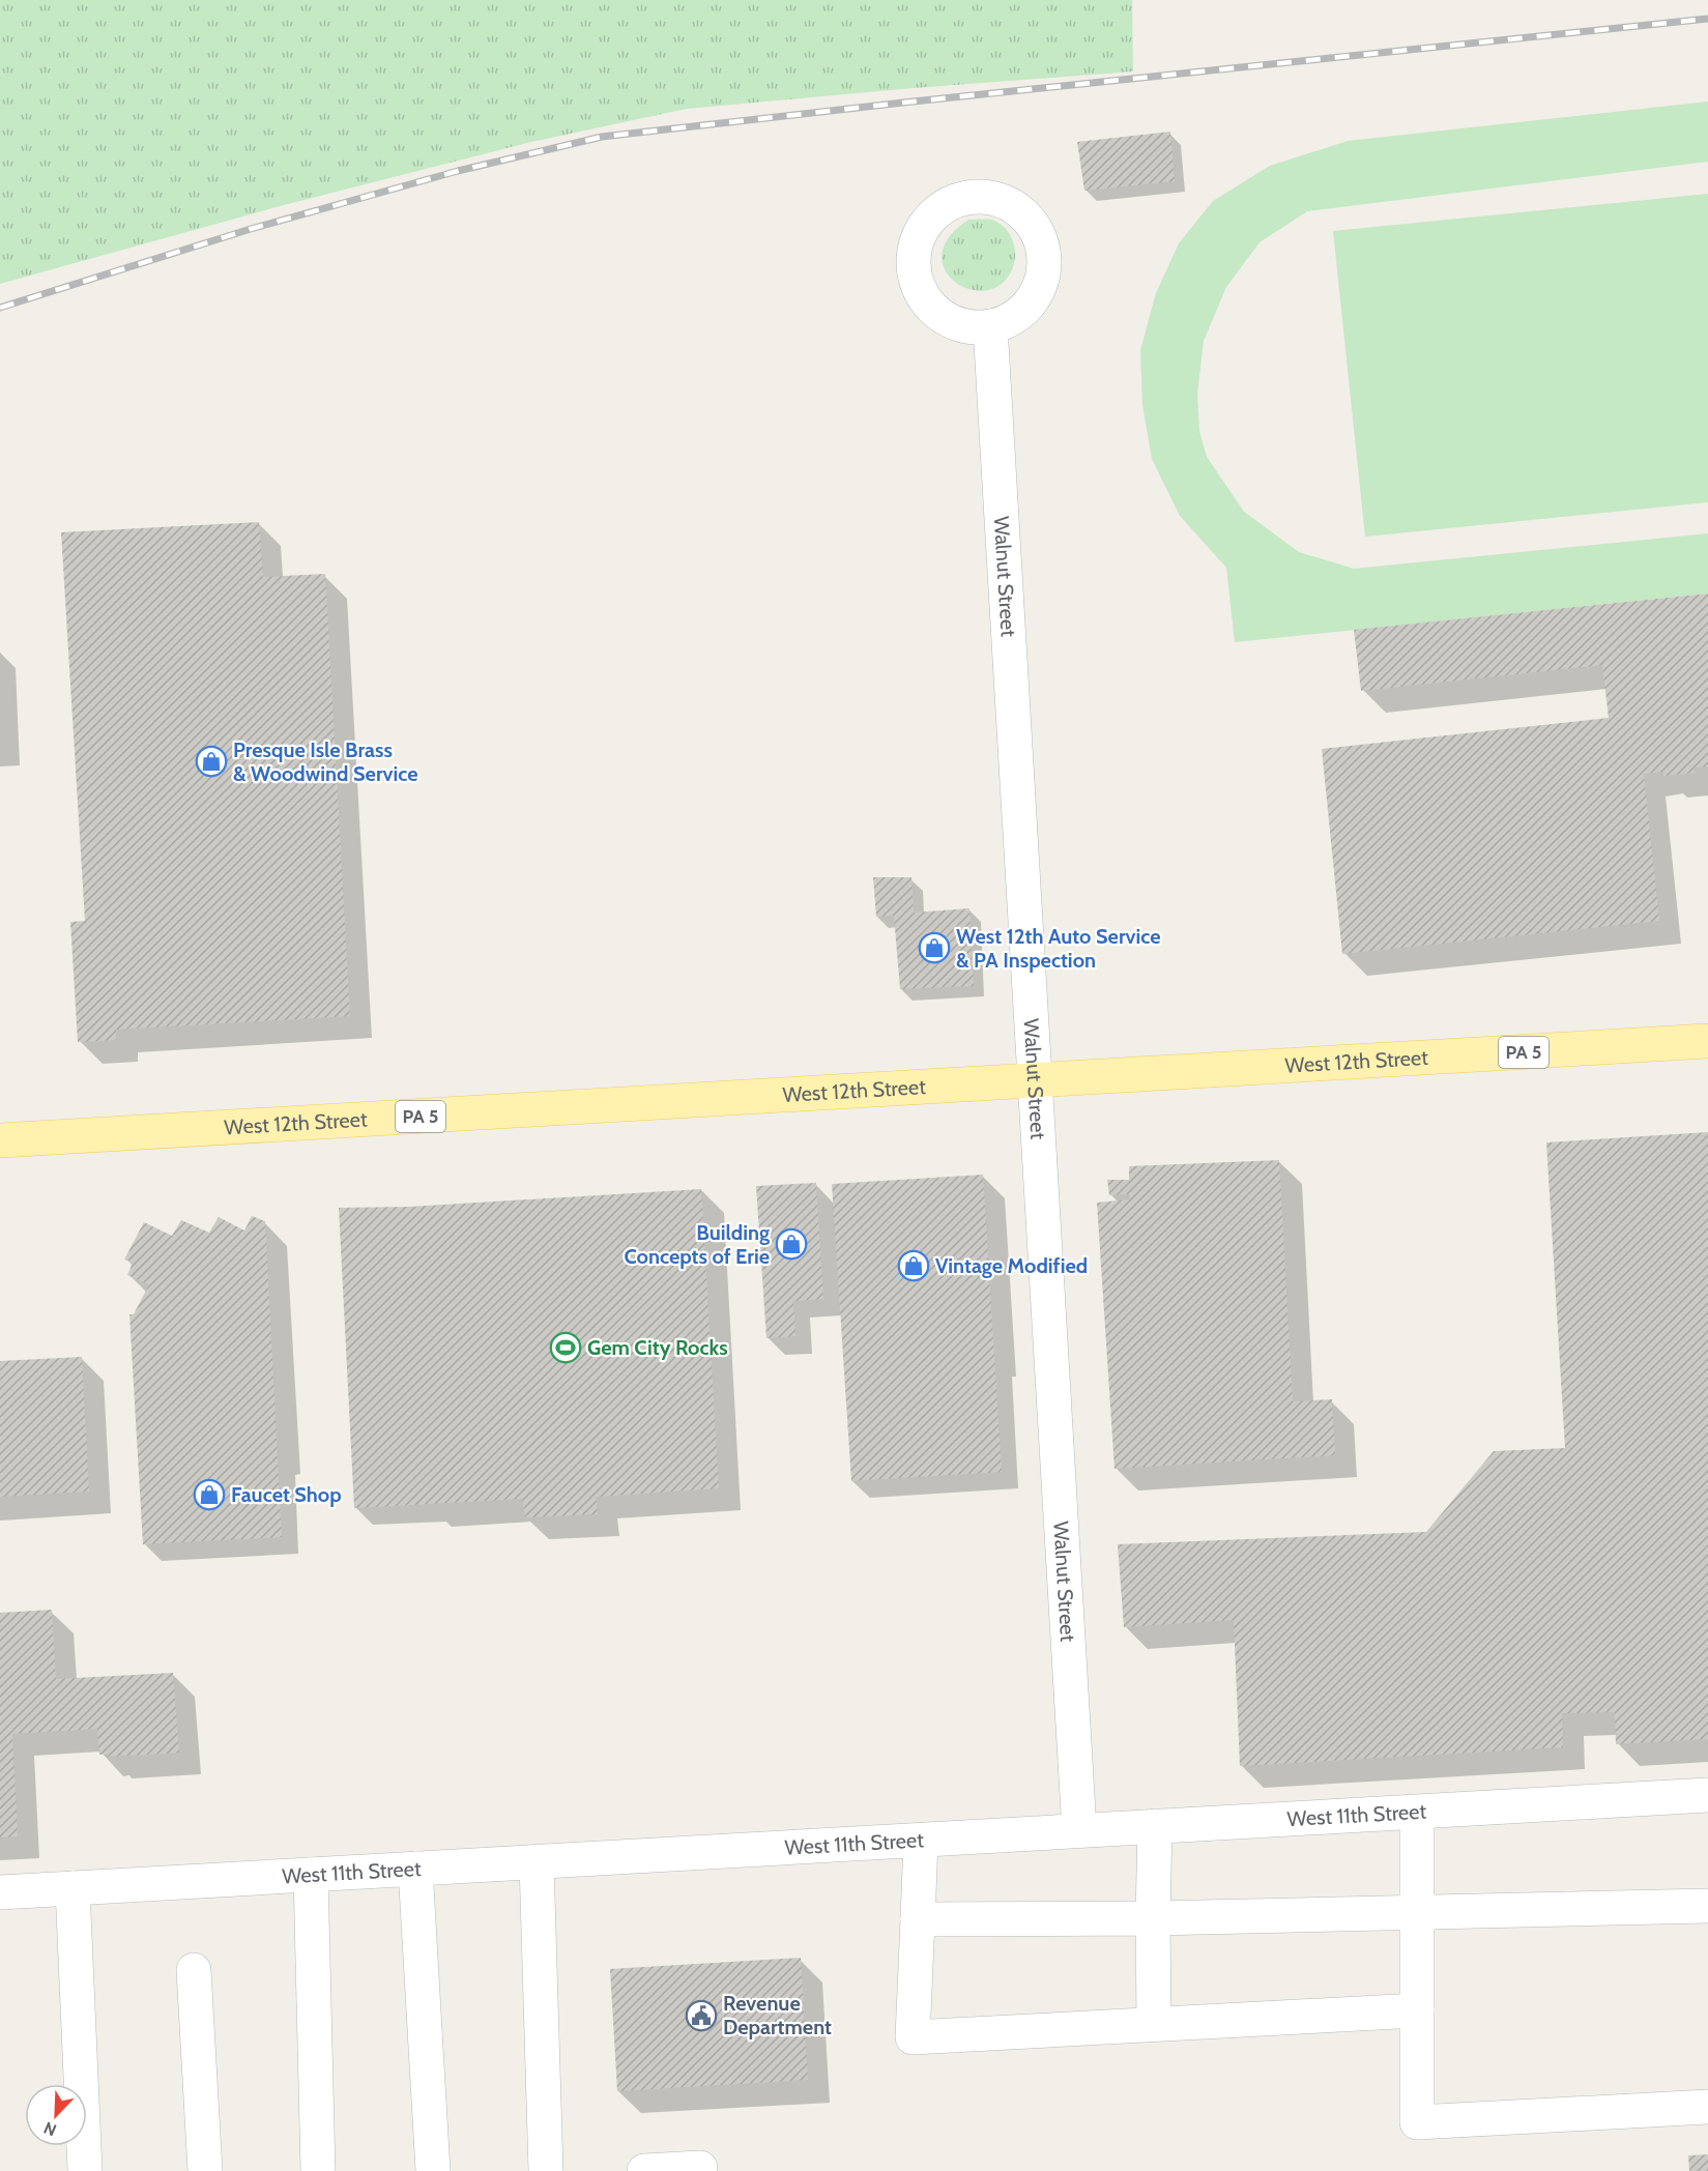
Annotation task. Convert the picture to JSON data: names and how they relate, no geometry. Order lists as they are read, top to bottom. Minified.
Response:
{"streets":{"main road":["PA 5","West 12th Street"],"street":["Walnut Street","West 11th Street"]},"crossings":[["Walnut Street","West 12th Street"],["Walnut Street","West 11th Street"]],"places":{"shop":["Presque Isle Brass & Woodwind Service","West 12th Auto Service & PA Inspection","Building Concepts of Erie","Vintage Modified","Faucet Shop"],"sports":["Gem City Rocks"],"public building":["Revenue Department"]},"north":"bottom left"}
